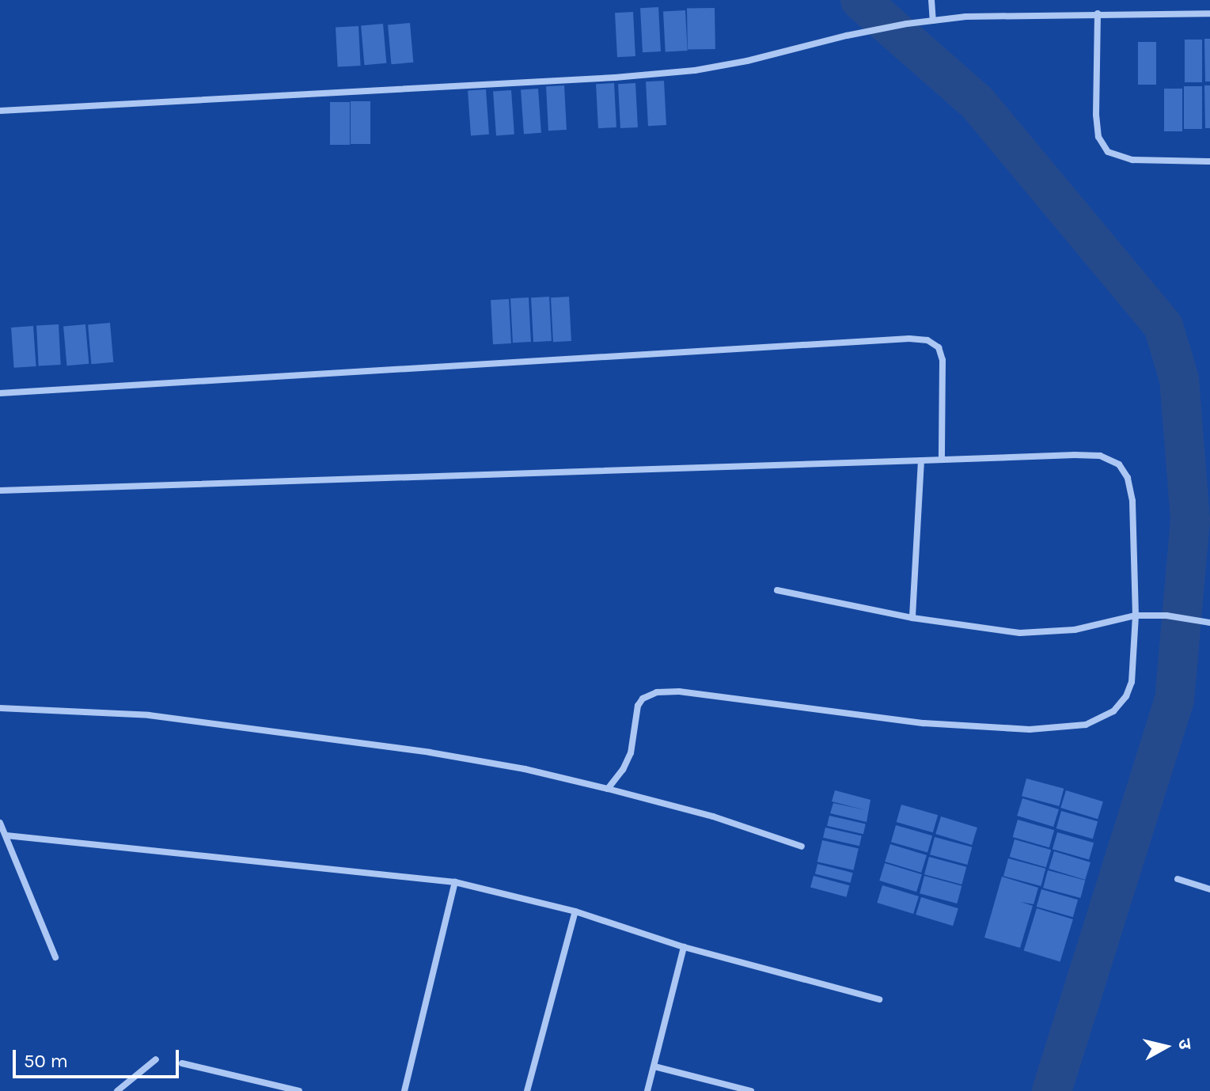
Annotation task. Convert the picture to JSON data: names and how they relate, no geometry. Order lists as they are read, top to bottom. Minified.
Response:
{"scale_bar":"50 m","north":"right"}
